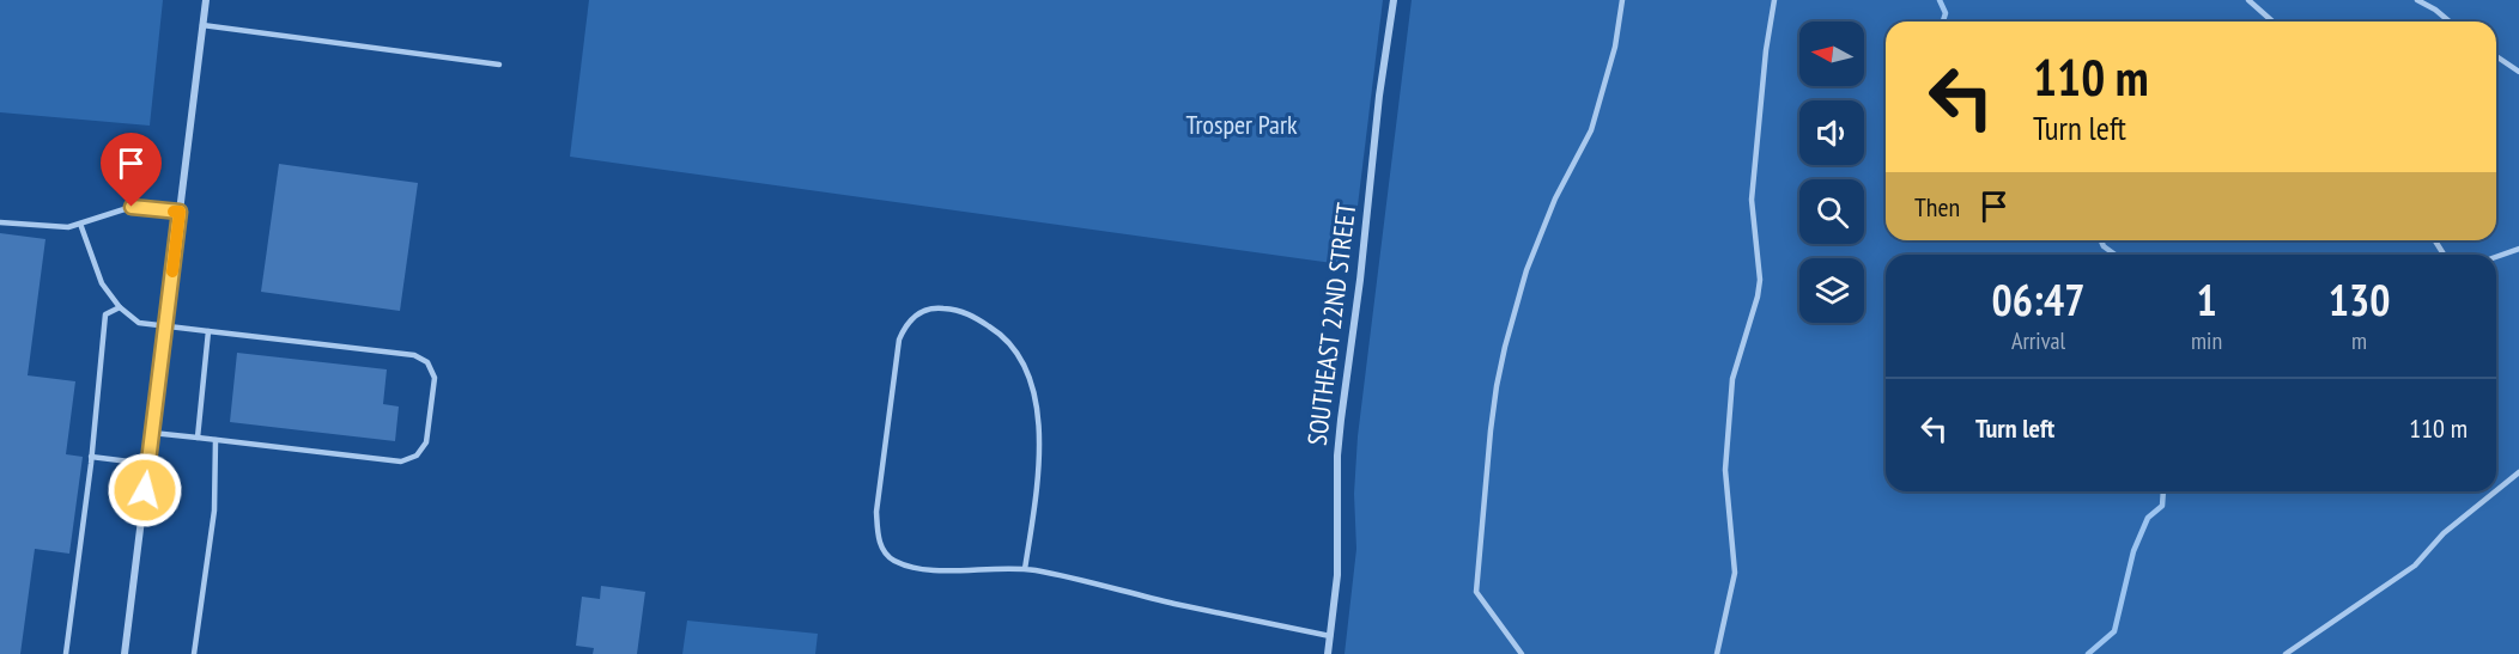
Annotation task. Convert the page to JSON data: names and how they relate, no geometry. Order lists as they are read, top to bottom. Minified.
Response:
{"streets":{"street":["SOUTHEAST 22ND STREET"]},"parks":["Trosper Park"],"north":"left","page":{"turn":["110 m","Turn left"],"then":"Then","eta":["06:47","Arrival","1","min","130","m"],"list":[{"name":"Turn left","value":"110 m"}]}}
